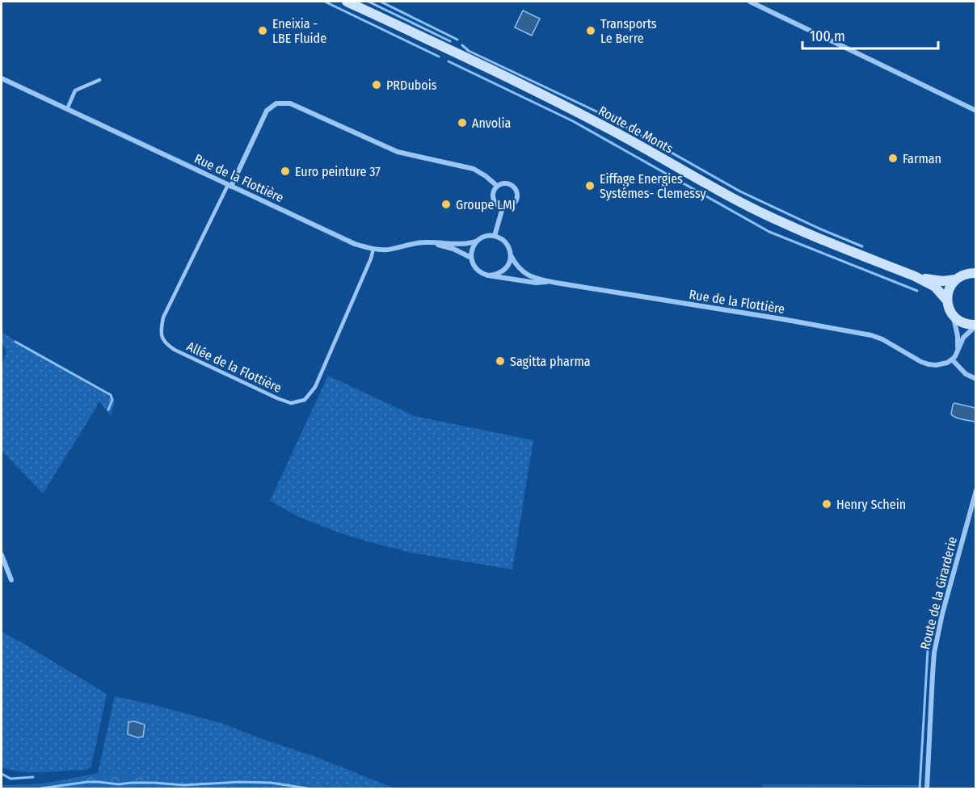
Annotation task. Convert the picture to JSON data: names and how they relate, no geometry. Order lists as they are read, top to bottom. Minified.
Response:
{"streets":{"main road":["Route de Monts"],"street":["Rue de la Flottière","Route de la Girarderie"],"lane":["Allée de la Flottière"]},"crossings":[["Rue de la Flottière","Allée de la Flottière"]],"places":["Eneixia - LBE Fluide","Transports Le Berre","PRDubois","Anvolia","Farman","Euro peinture 37","Eiffage Energies Systémes- Clemessy","Groupe LMJ","Sagitta pharma","Henry Schein"],"scale_bar":"100 m"}
